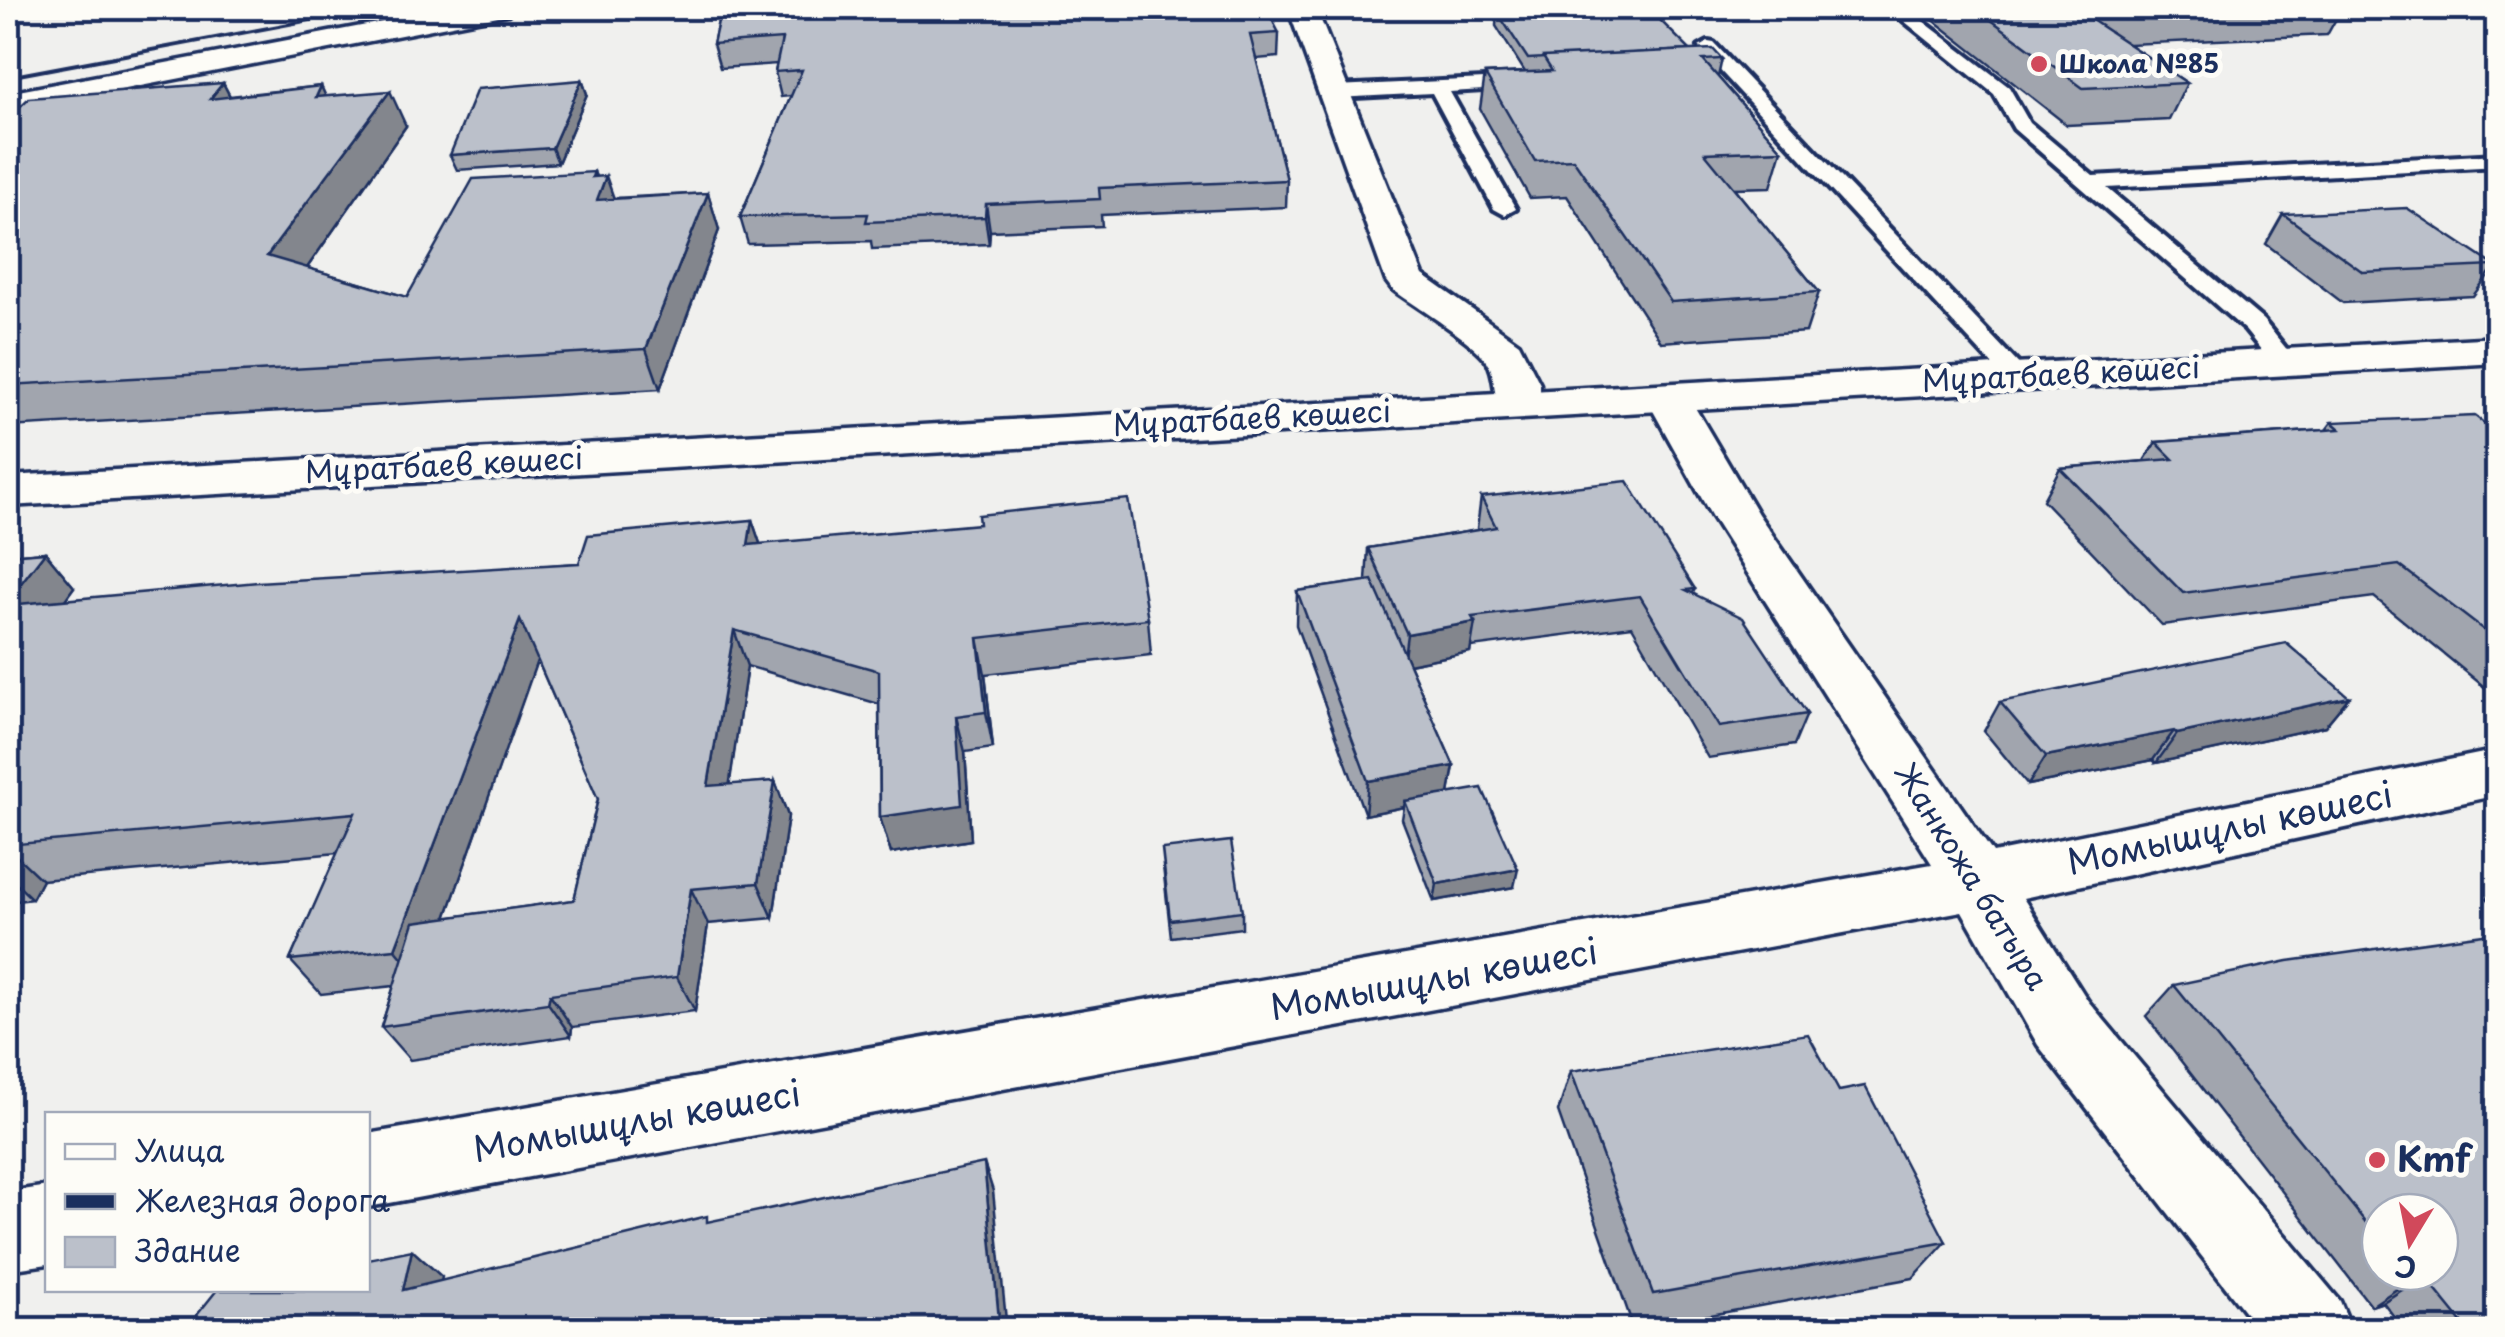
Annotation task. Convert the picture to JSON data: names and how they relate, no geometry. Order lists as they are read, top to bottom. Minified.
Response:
{"streets":{"street":["Мұратбаев көшесі","Момышұлы көшесі","Жанкожа батыра"]},"crossings":[["Мұратбаев көшесі","Жанкожа батыра"],["Момышұлы көшесі","Жанкожа батыра"]],"places":["Школа №85","Kmf"],"legend":["Улица","Железная дорога","Здание"],"north":"bottom"}
